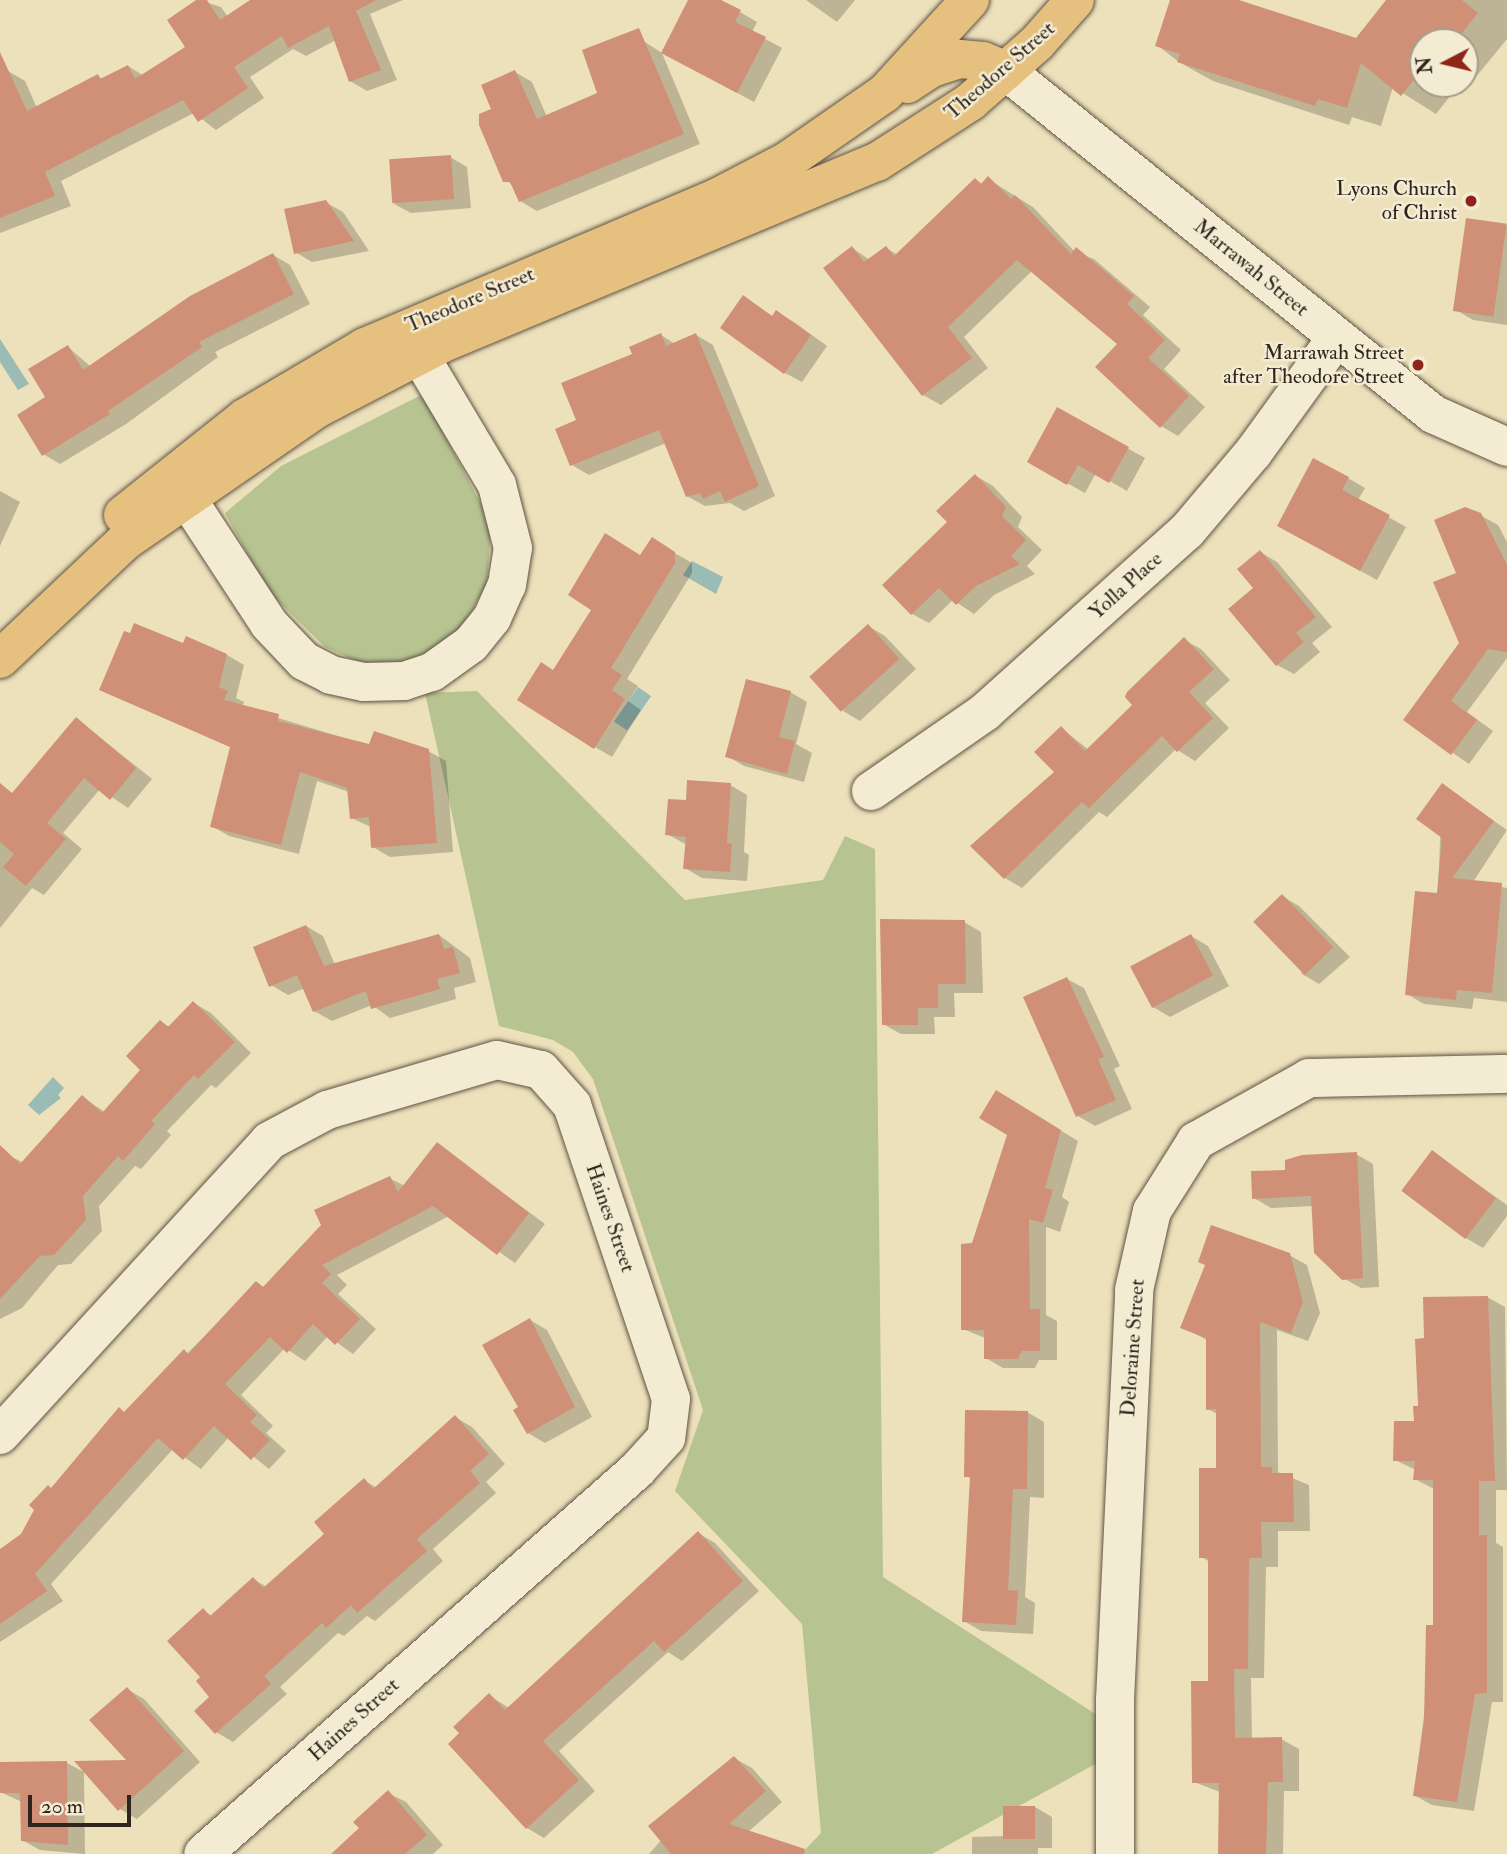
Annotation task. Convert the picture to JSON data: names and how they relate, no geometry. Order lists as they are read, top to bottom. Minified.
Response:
{"streets":{"main road":["Theodore Street"],"street":["Marrawah Street","Yolla Place","Haines Street","Deloraine Street"]},"crossings":[["Theodore Street","Marrawah Street"],["Marrawah Street","Yolla Place"]],"places":["Lyons Church of Christ","Marrawah Street after Theodore Street"],"scale_bar":"20 m","north":"left"}
